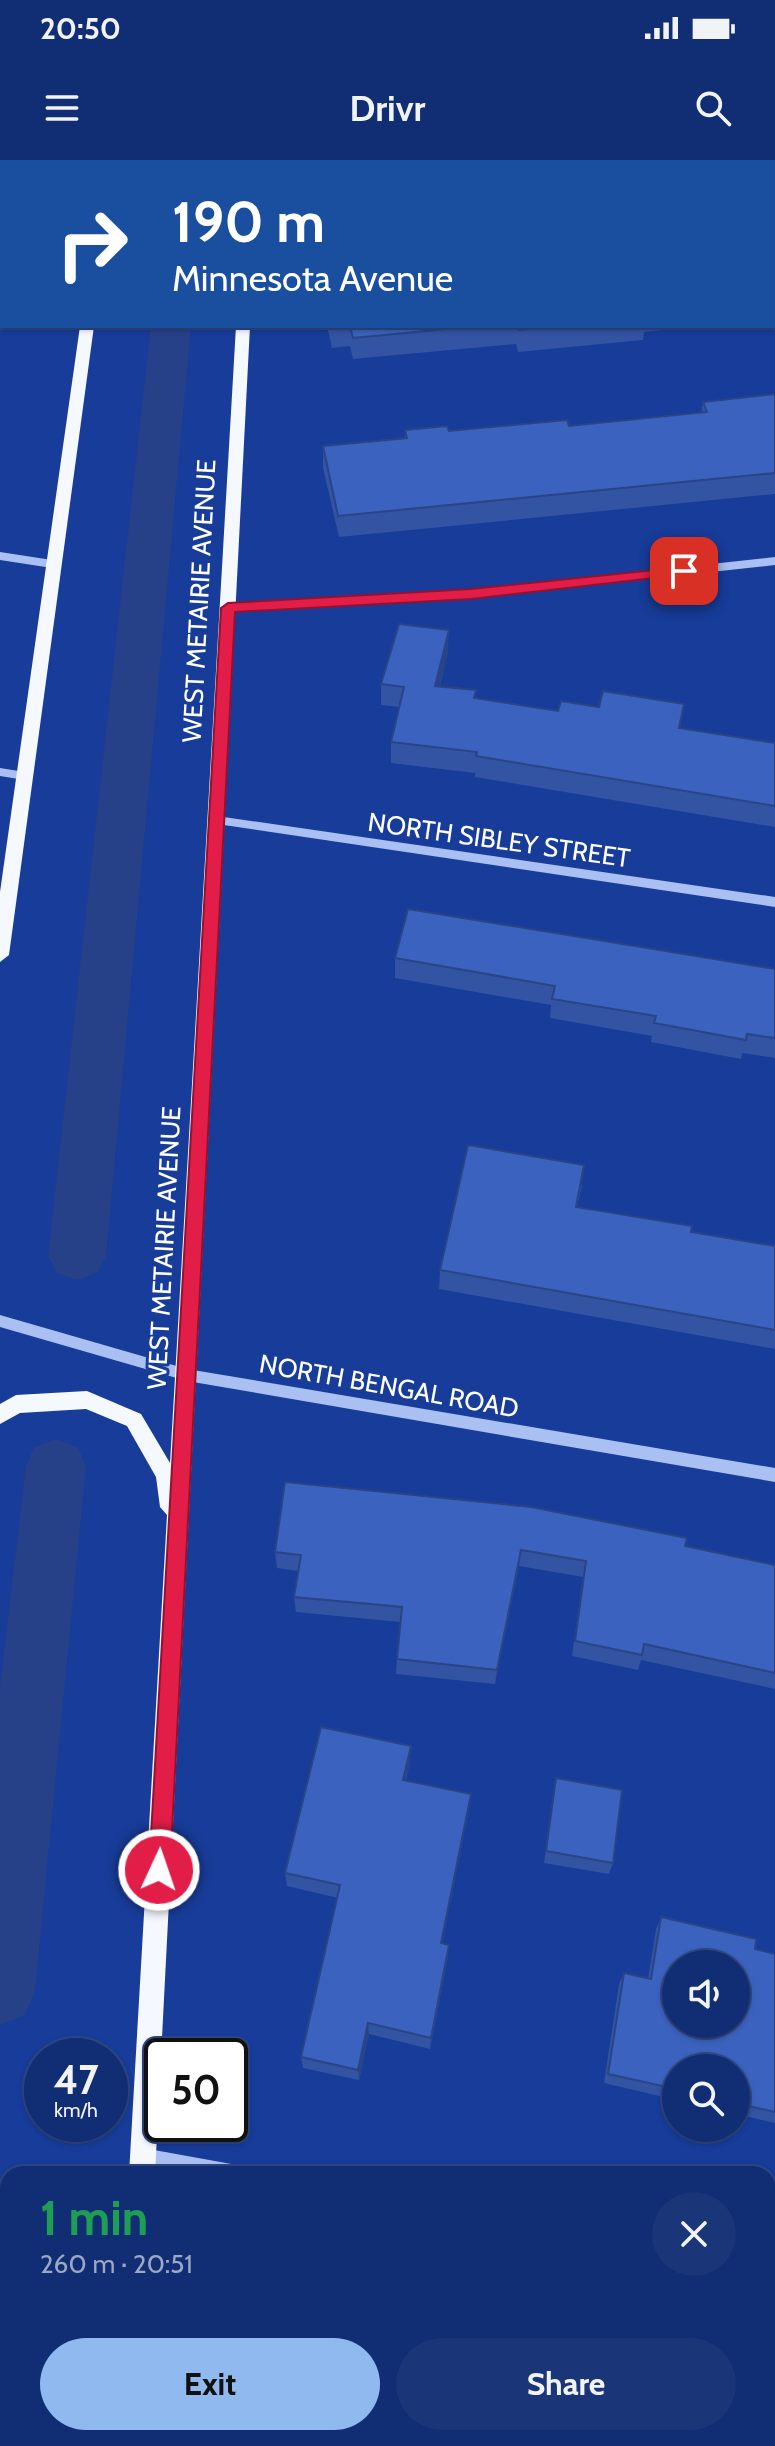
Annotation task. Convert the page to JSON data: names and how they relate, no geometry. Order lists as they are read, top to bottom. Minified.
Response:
{"streets":{"main road":["WEST METAIRIE AVENUE"],"street":["NORTH SIBLEY STREET","NORTH BENGAL ROAD"]},"crossings":[["WEST METAIRIE AVENUE","NORTH SIBLEY STREET"],["WEST METAIRIE AVENUE","NORTH BENGAL ROAD"]],"page":{"status":"20:50","header":"Drivr","turn":["190 m","Minnesota Avenue"],"speed":"47 km/h","limit":"50","heading":["1 min","260 m · 20:51"],"buttons":["Exit","Share"]}}
